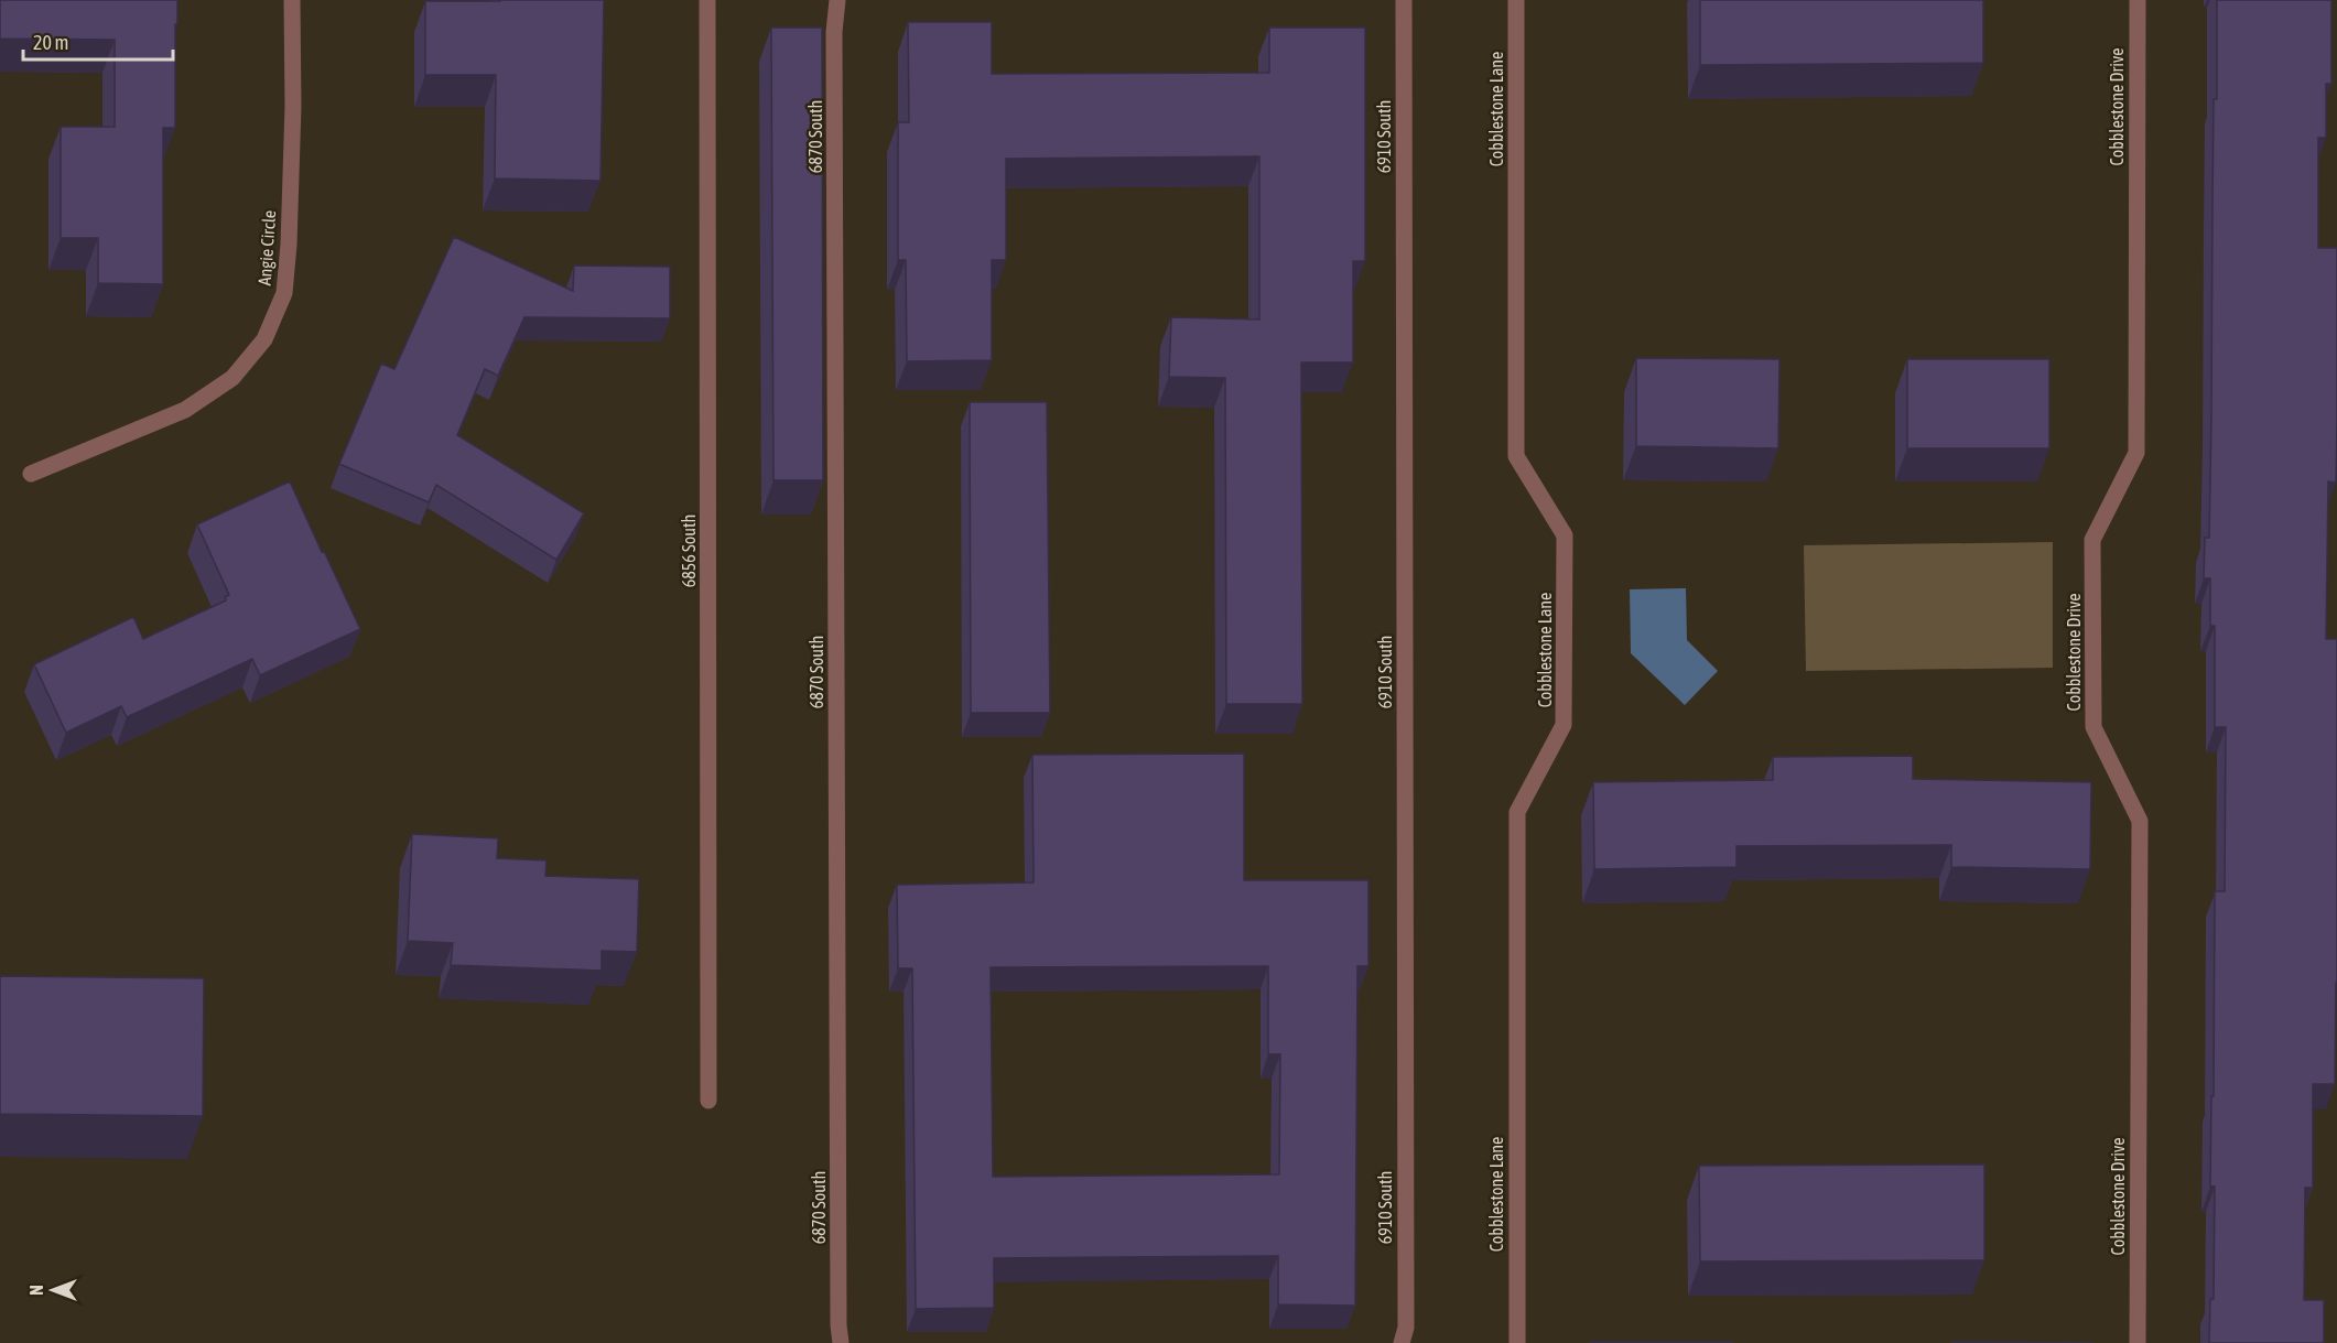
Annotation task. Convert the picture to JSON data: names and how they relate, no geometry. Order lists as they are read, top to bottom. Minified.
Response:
{"streets":{"street":["Cobblestone Drive","Cobblestone Lane","6870 South","6910 South","Angie Circle","6856 South"]},"scale_bar":"20 m","north":"left"}
